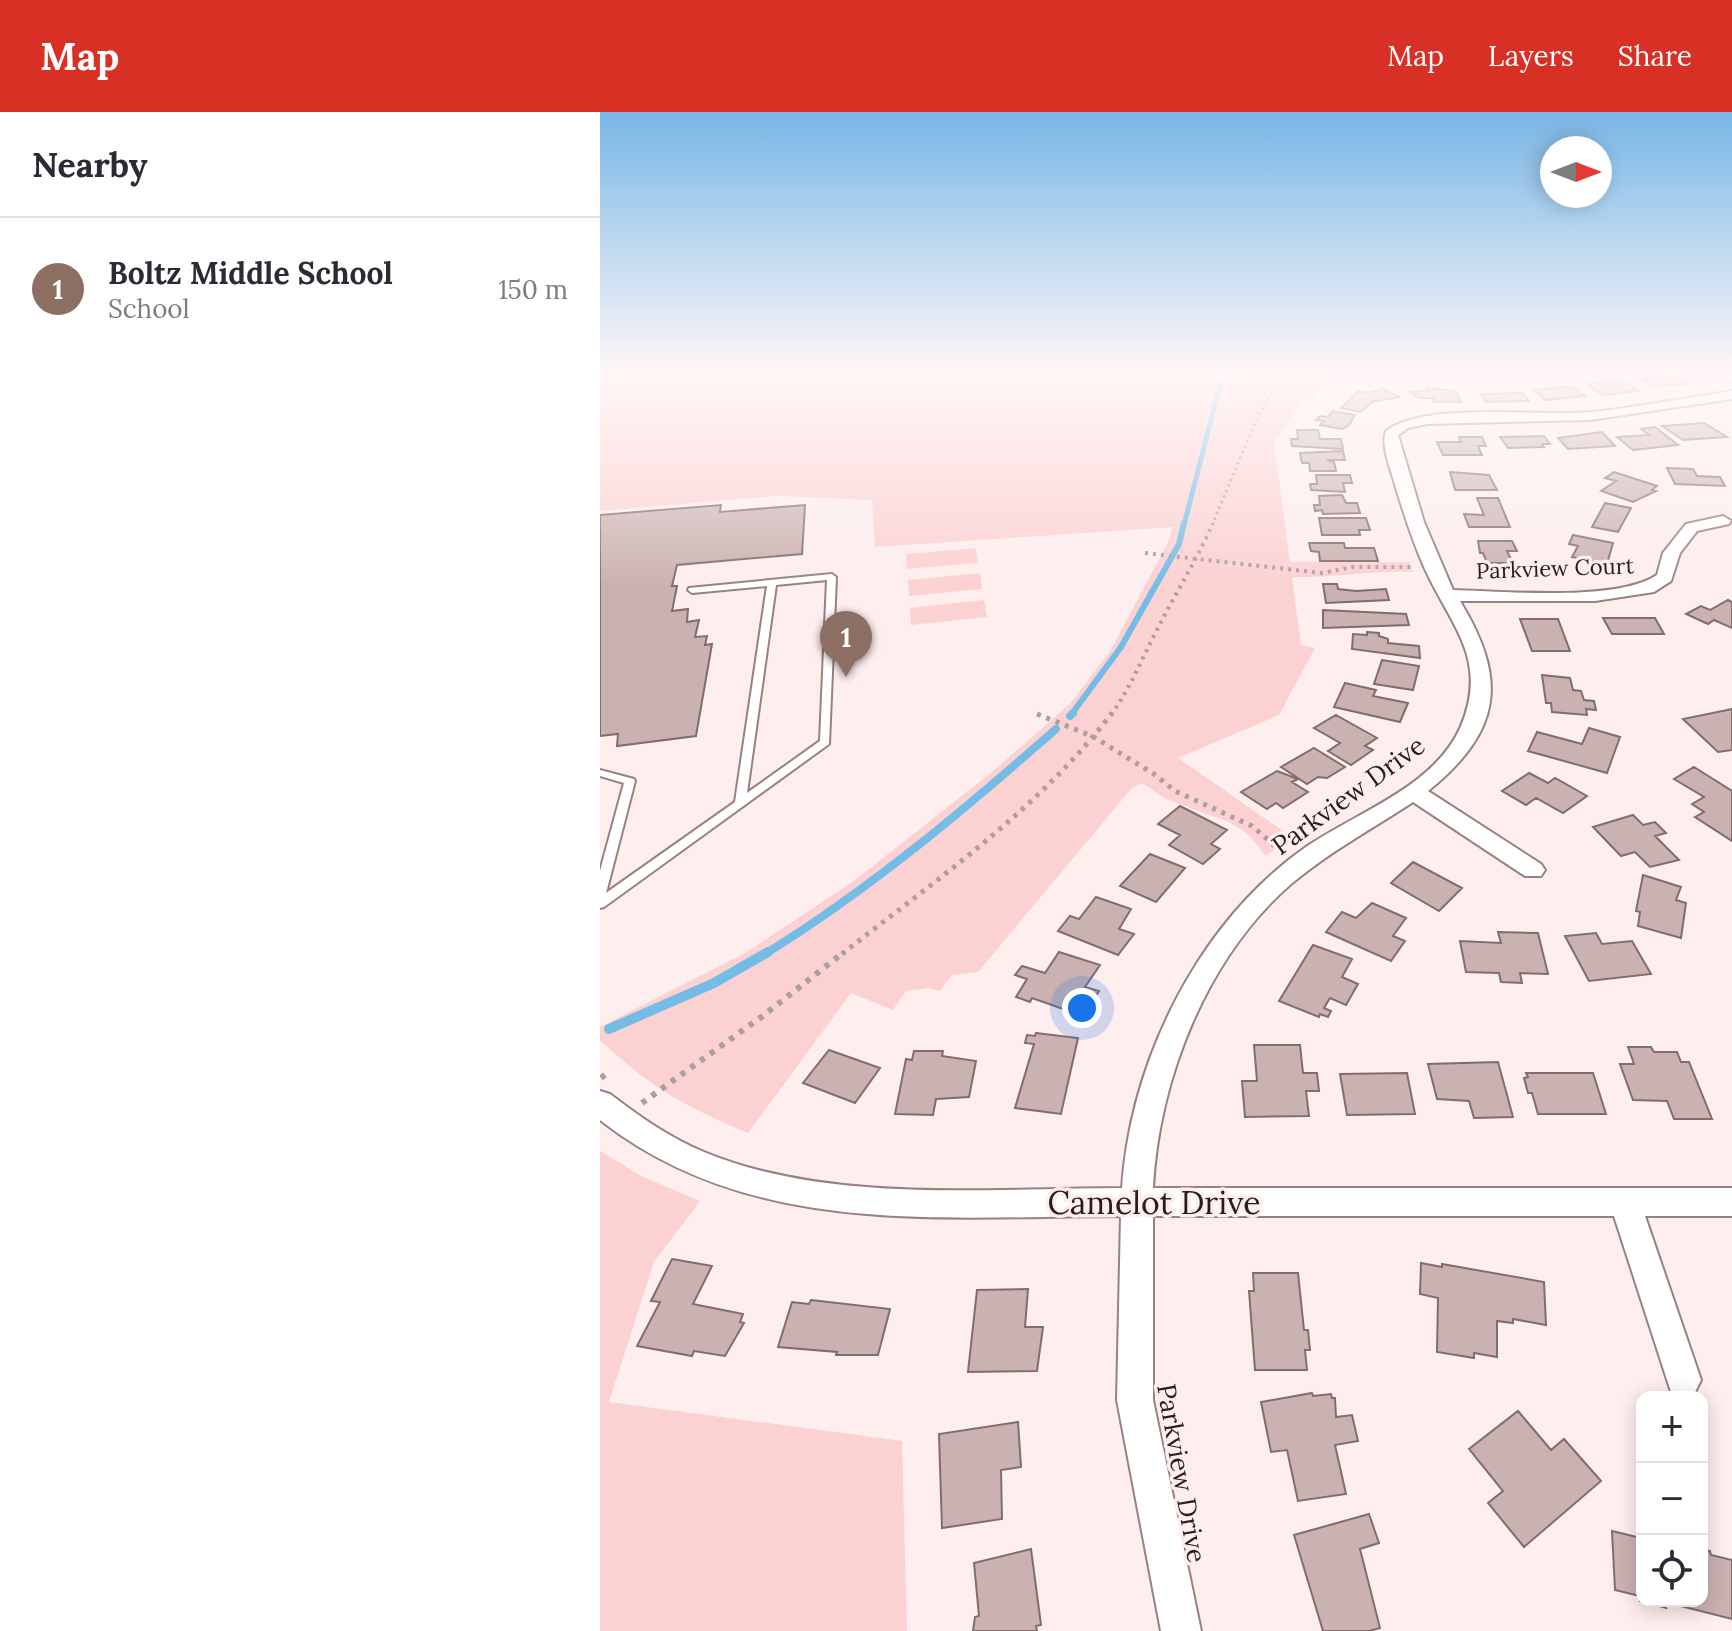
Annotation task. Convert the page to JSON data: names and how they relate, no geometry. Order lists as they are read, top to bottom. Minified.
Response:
{"streets":{"street":["Parkview Court","Parkview Drive","Camelot Drive"]},"crossings":[["Parkview Court","Parkview Drive"],["Parkview Drive","Camelot Drive"]],"north":"right","page":{"header":"Map","nav":["Map","Layers","Share"],"heading":"Nearby","list":[{"mark":"1","name":"Boltz Middle School","note":"School","value":"150 m"}],"pins":"1","map_buttons":["+","−"]}}
